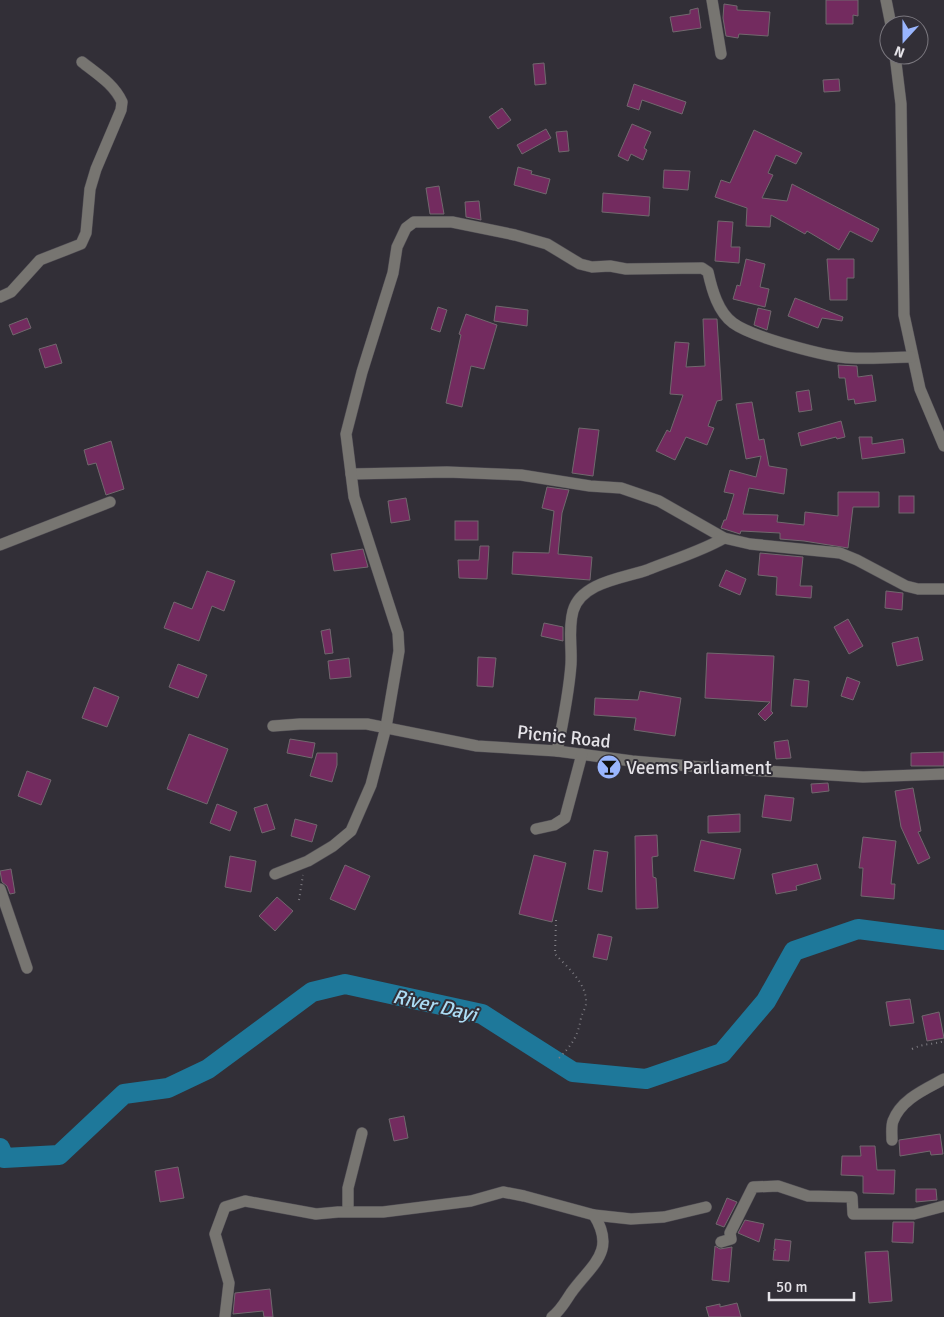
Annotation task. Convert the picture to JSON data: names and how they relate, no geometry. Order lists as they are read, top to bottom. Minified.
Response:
{"streets":{"street":["Picnic Road"]},"water":["River Dayi"],"places":{"bar":["Veems Parliament"]},"scale_bar":"50 m","north":"bottom"}
